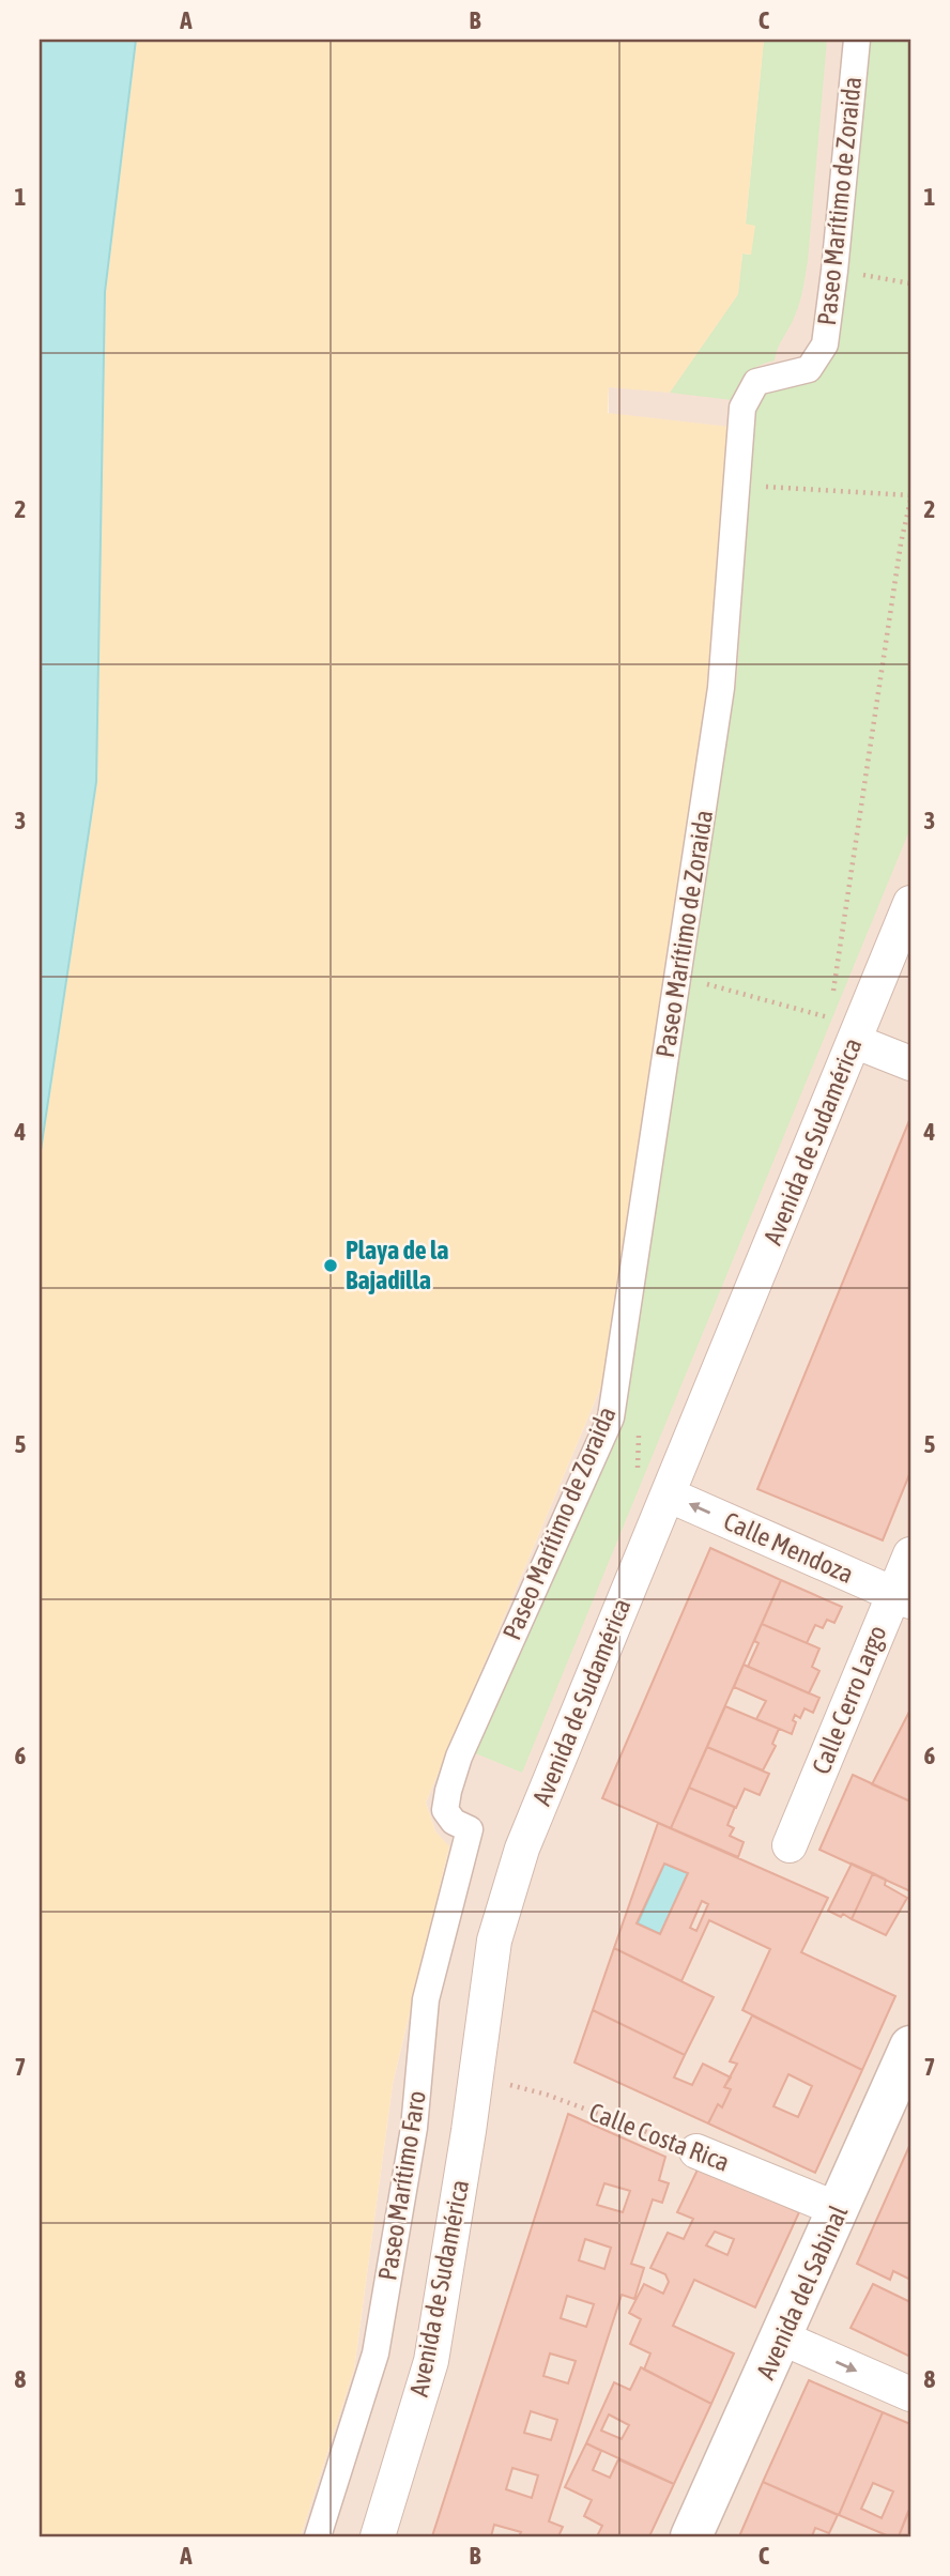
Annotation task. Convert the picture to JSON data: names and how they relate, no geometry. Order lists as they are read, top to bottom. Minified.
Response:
{"streets":{"street":["Paseo Marítimo de Zoraida","Avenida de Sudamérica","Calle Mendoza","Calle Cerro Largo","Calle Costa Rica","Paseo Marítimo Faro","Avenida del Sabinal"]},"crossings":[["Paseo Marítimo de Zoraida","Paseo Marítimo Faro"],["Avenida de Sudamérica","Calle Mendoza"],["Avenida de Sudamérica","Calle Costa Rica"],["Calle Mendoza","Calle Cerro Largo"],["Calle Costa Rica","Avenida del Sabinal"]],"one_way":["Calle Mendoza"],"places":["Playa de la Bajadilla"],"grid":{"columns":["A","B","C"],"rows":["1","2","3","4","5","6","7","8"]}}
